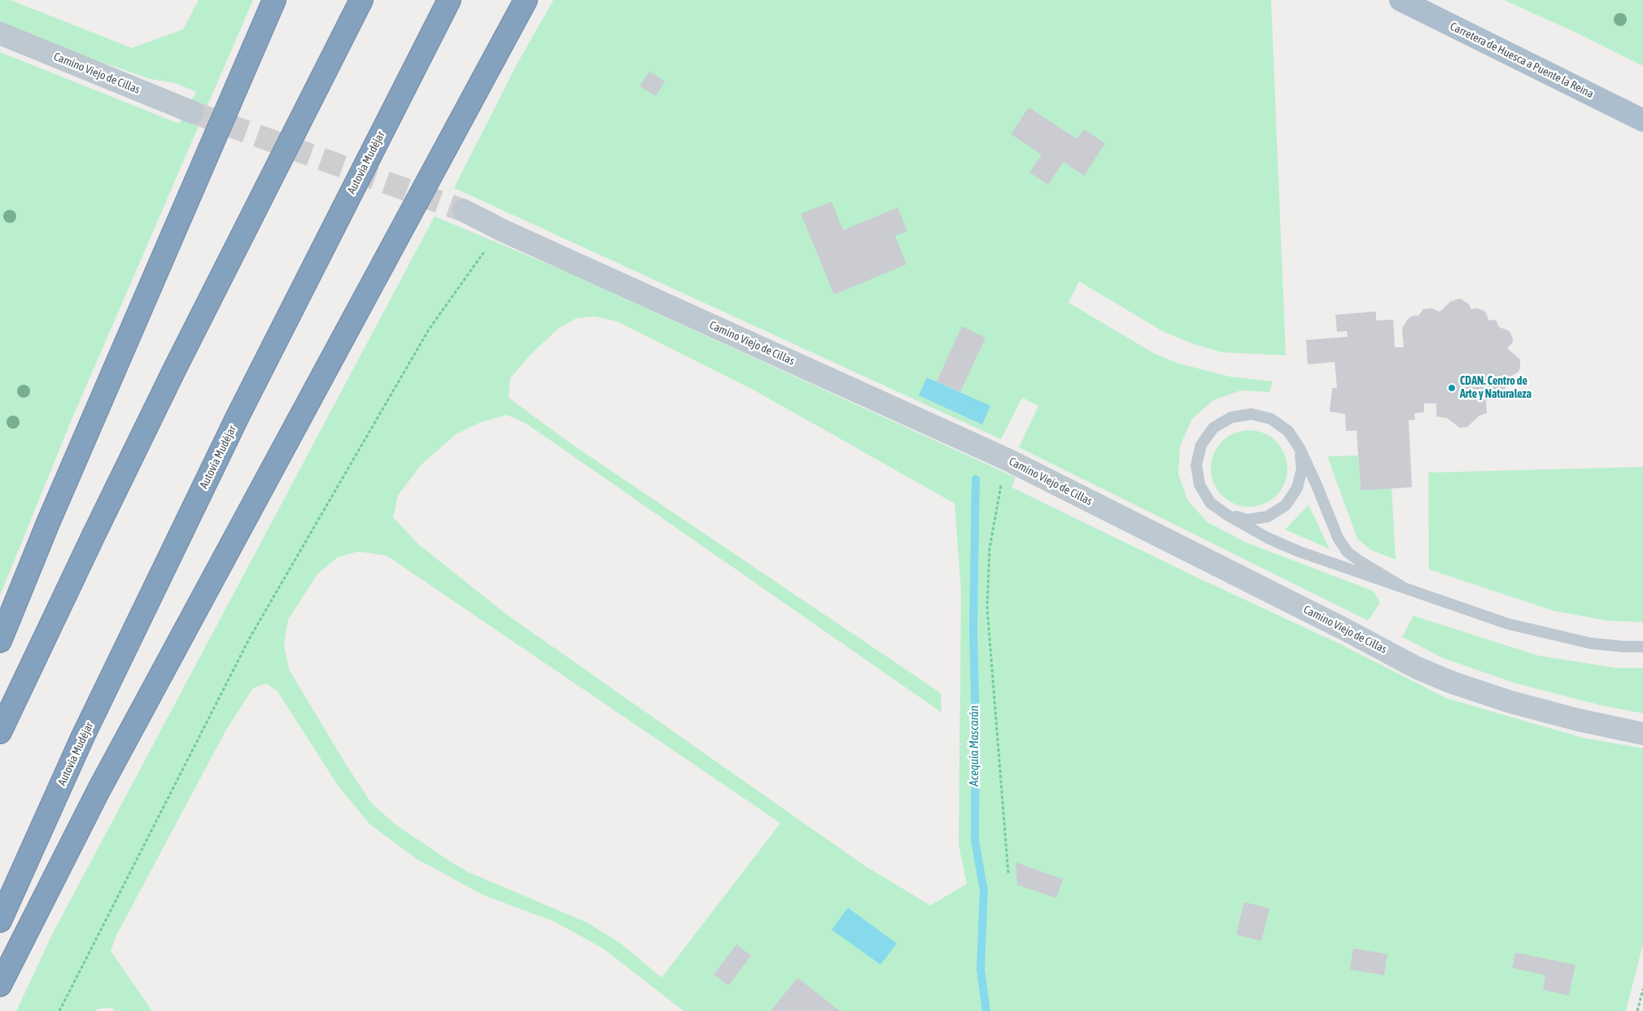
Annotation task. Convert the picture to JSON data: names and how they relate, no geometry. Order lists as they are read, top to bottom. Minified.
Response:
{"streets":{"highway":["Autovía Mudéjar"],"main road":["Carretera de Huesca a Puente la Reina"],"street":["Camino Viejo de Cillas"]},"water":["Acequia Mascarán"],"places":["CDAN. Centro de Arte y Naturaleza"]}
